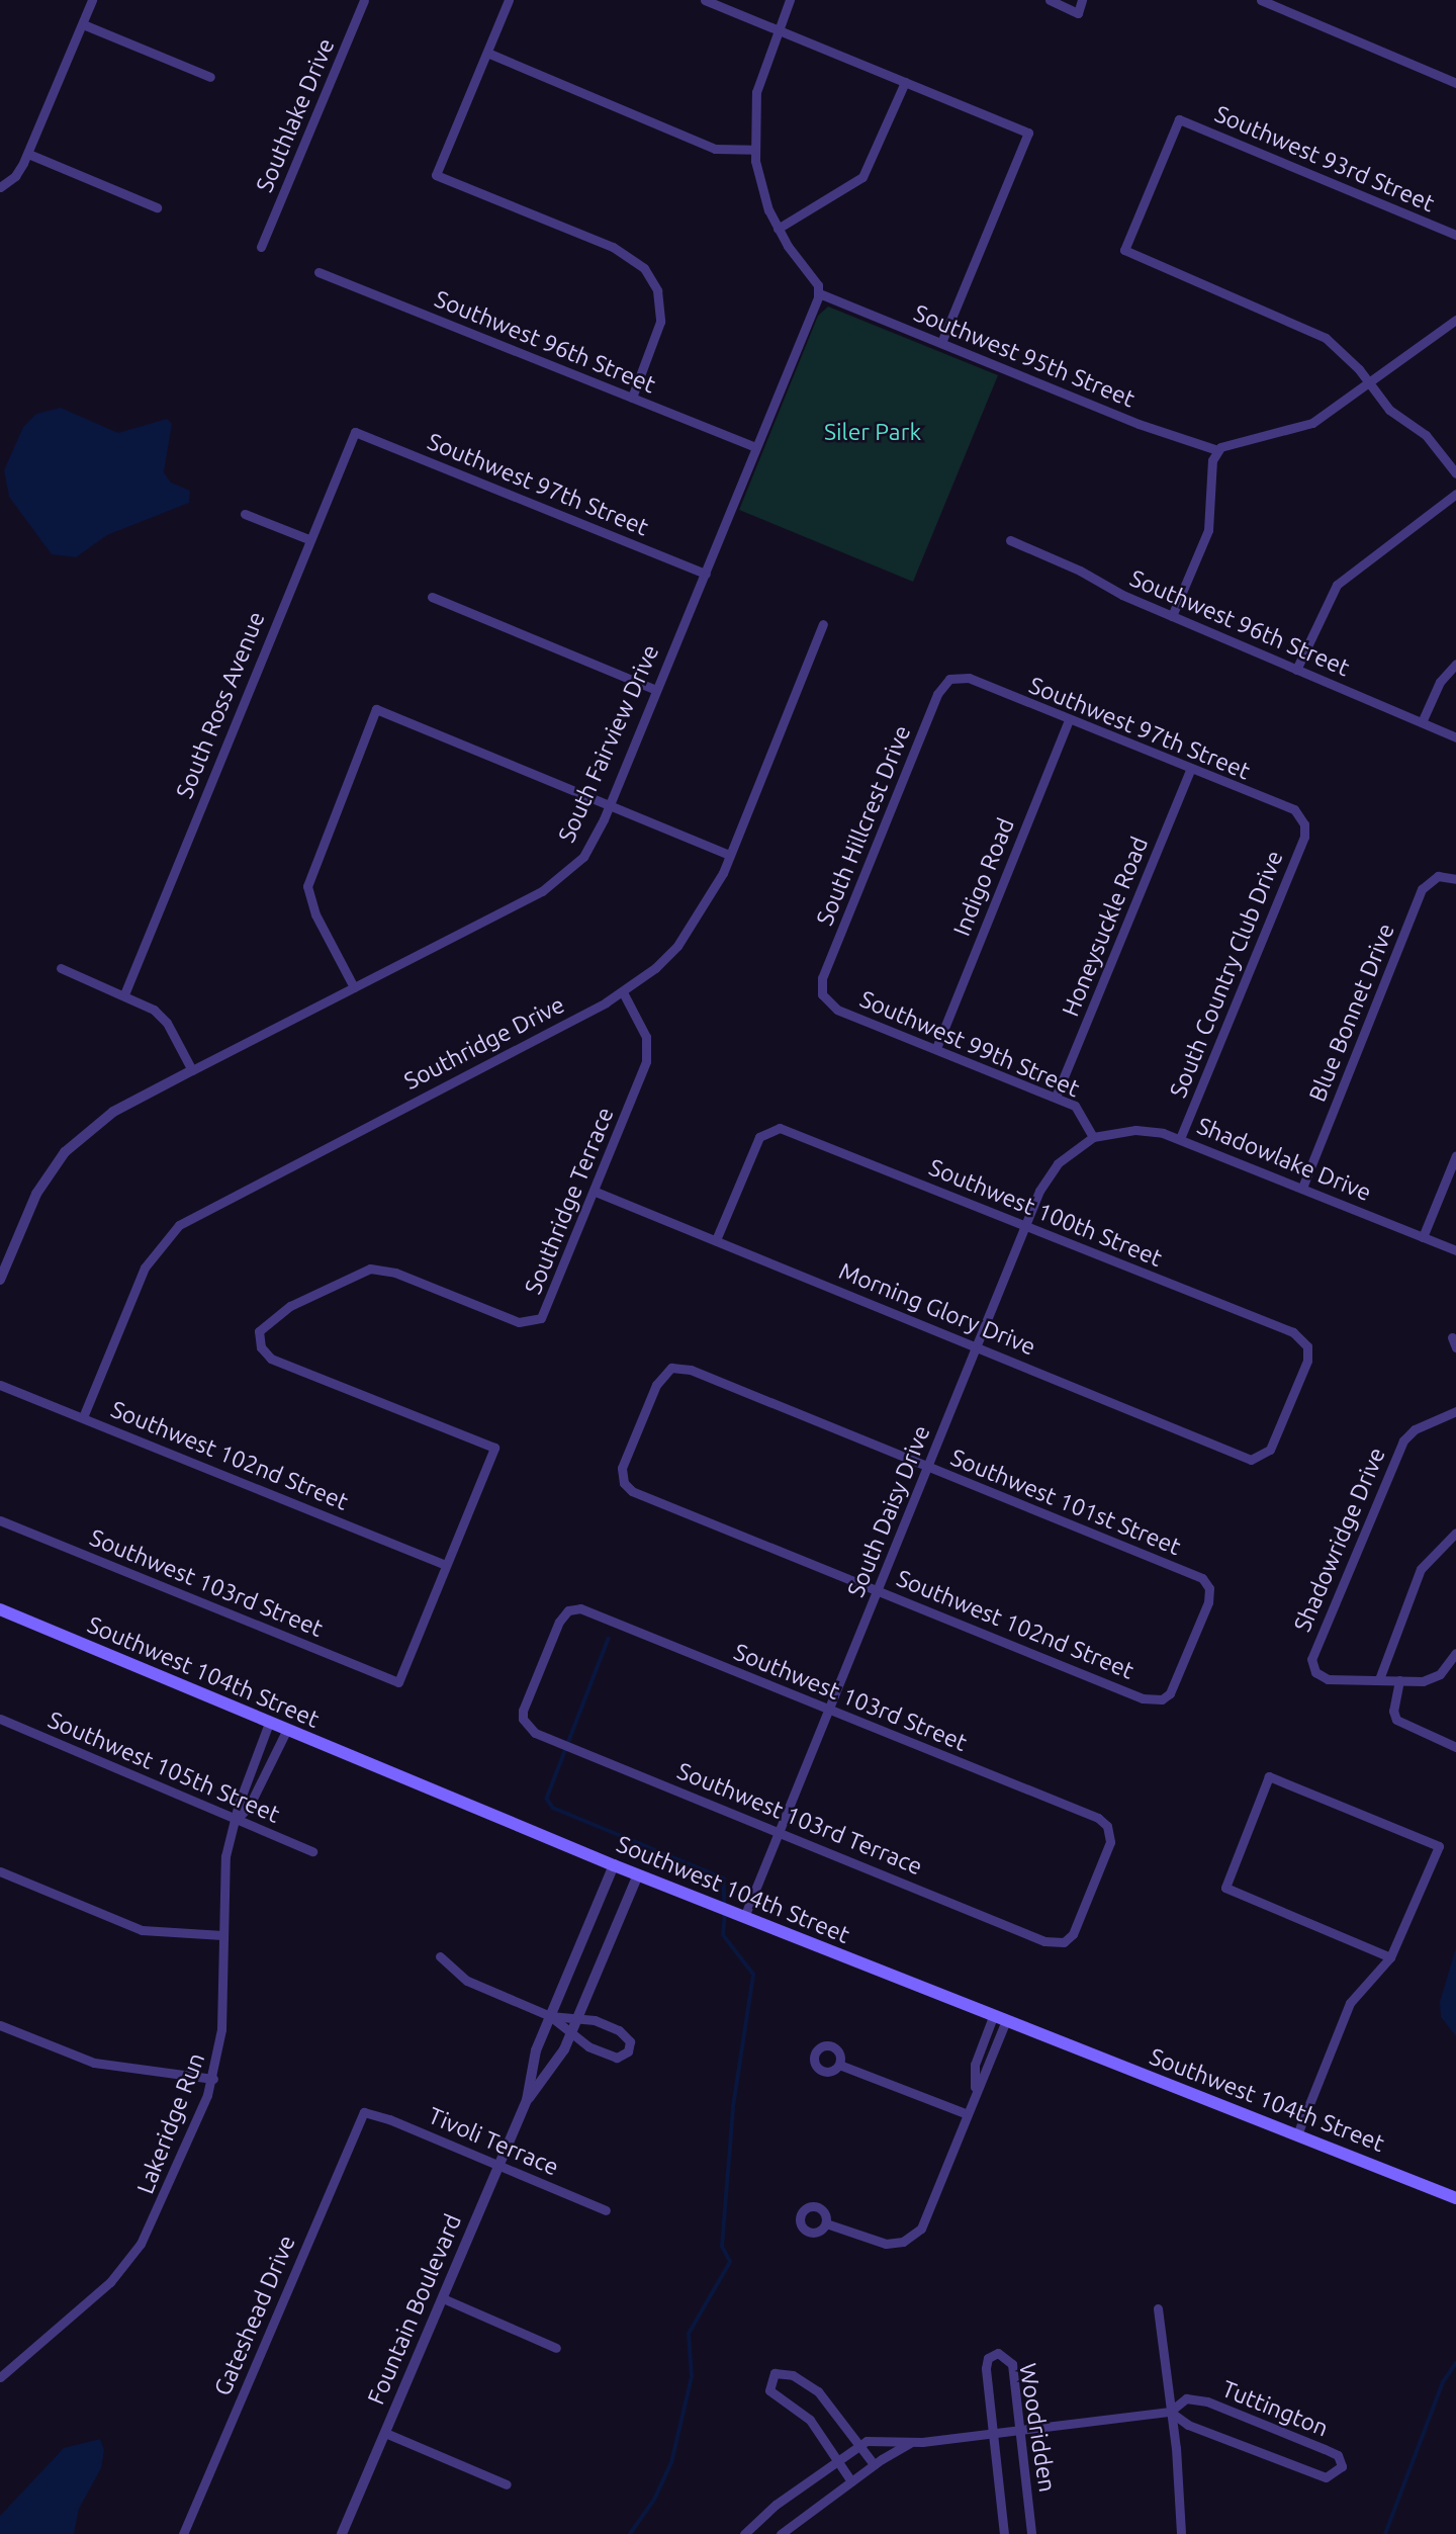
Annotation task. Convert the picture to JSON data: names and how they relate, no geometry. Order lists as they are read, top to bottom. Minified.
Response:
{"streets":{"main road":["Southwest 104th Street"],"street":["Southlake Drive","Southwest 93rd Street","Southwest 96th Street","Southwest 95th Street","Southwest 97th Street","South Ross Avenue","South Fairview Drive","South Hillcrest Drive","Indigo Road","Honeysuckle Road","South Country Club Drive","Blue Bonnet Drive","Southridge Drive","Southwest 99th Street","Shadowlake Drive","Southridge Terrace","Southwest 100th Street","Morning Glory Drive","Southwest 102nd Street","Southwest 101st Street","South Daisy Drive","Shadowridge Drive","Southwest 103rd Street","Southwest 105th Street","Southwest 103rd Terrace","Lakeridge Run","Tivoli Terrace","Fountain Boulevard","Gateshead Drive","Tuttington","Woodridden"]},"crossings":[["Southwest 96th Street","South Fairview Drive"],["Southwest 95th Street","South Fairview Drive"],["Southwest 97th Street","South Ross Avenue"],["Southwest 97th Street","South Fairview Drive"],["Southwest 97th Street","South Hillcrest Drive"],["Southwest 97th Street","Indigo Road"],["Southwest 97th Street","Honeysuckle Road"],["Southwest 97th Street","South Country Club Drive"],["South Hillcrest Drive","Southwest 99th Street"],["Indigo Road","Southwest 99th Street"],["Honeysuckle Road","Southwest 99th Street"],["South Country Club Drive","Shadowlake Drive"],["Blue Bonnet Drive","Shadowlake Drive"],["Southridge Drive","Southridge Terrace"],["Southridge Drive","Southwest 102nd Street"],["Southwest 99th Street","Shadowlake Drive"],["Southwest 99th Street","South Daisy Drive"],["Shadowlake Drive","South Daisy Drive"],["Southridge Terrace","Morning Glory Drive"],["Southridge Terrace","Southwest 102nd Street"],["Southridge Terrace","Southwest 103rd Street"],["Southwest 100th Street","Morning Glory Drive"],["Southwest 100th Street","South Daisy Drive"],["Morning Glory Drive","South Daisy Drive"],["Southwest 102nd Street","Southwest 101st Street"],["Southwest 102nd Street","South Daisy Drive"],["Southwest 102nd Street","Southwest 103rd Street"],["Southwest 101st Street","South Daisy Drive"],["South Daisy Drive","Southwest 103rd Street"],["South Daisy Drive","Southwest 104th Street"],["South Daisy Drive","Southwest 103rd Terrace"],["Southwest 103rd Street","Southwest 103rd Terrace"],["Southwest 104th Street","Lakeridge Run"],["Southwest 104th Street","Fountain Boulevard"],["Southwest 105th Street","Lakeridge Run"],["Tivoli Terrace","Fountain Boulevard"],["Tivoli Terrace","Gateshead Drive"],["Tuttington","Woodridden"]],"parks":["Siler Park"]}
